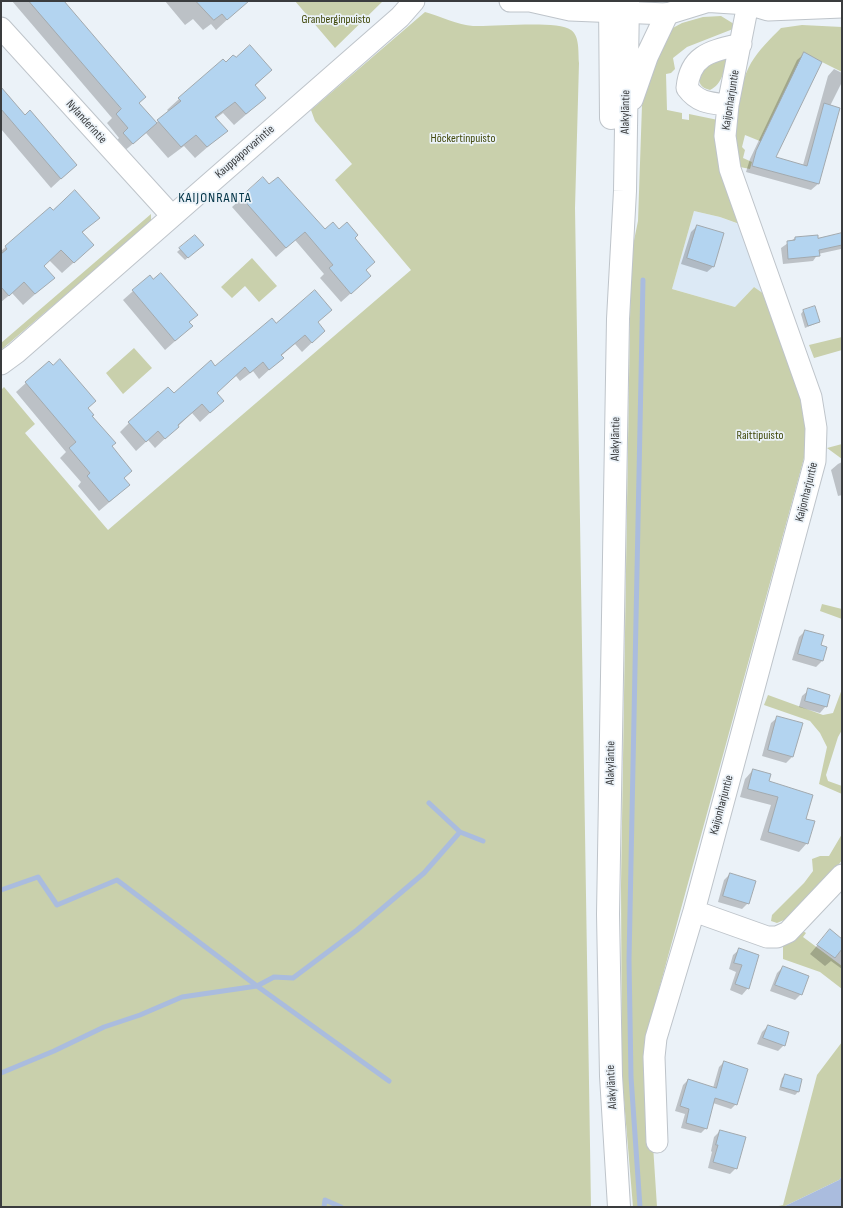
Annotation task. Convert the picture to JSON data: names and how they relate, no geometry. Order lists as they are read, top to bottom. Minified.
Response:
{"streets":{"main road":["Alakyläntie"],"street":["Kaijonharjuntie","Nylanderintie","Kauppaporvarintie"]},"crossings":[["Nylanderintie","Kauppaporvarintie"]],"districts":["KAIJONRANTA"],"parks":["Granberginpuisto","Höckertinpuisto","Raittipuisto"]}
